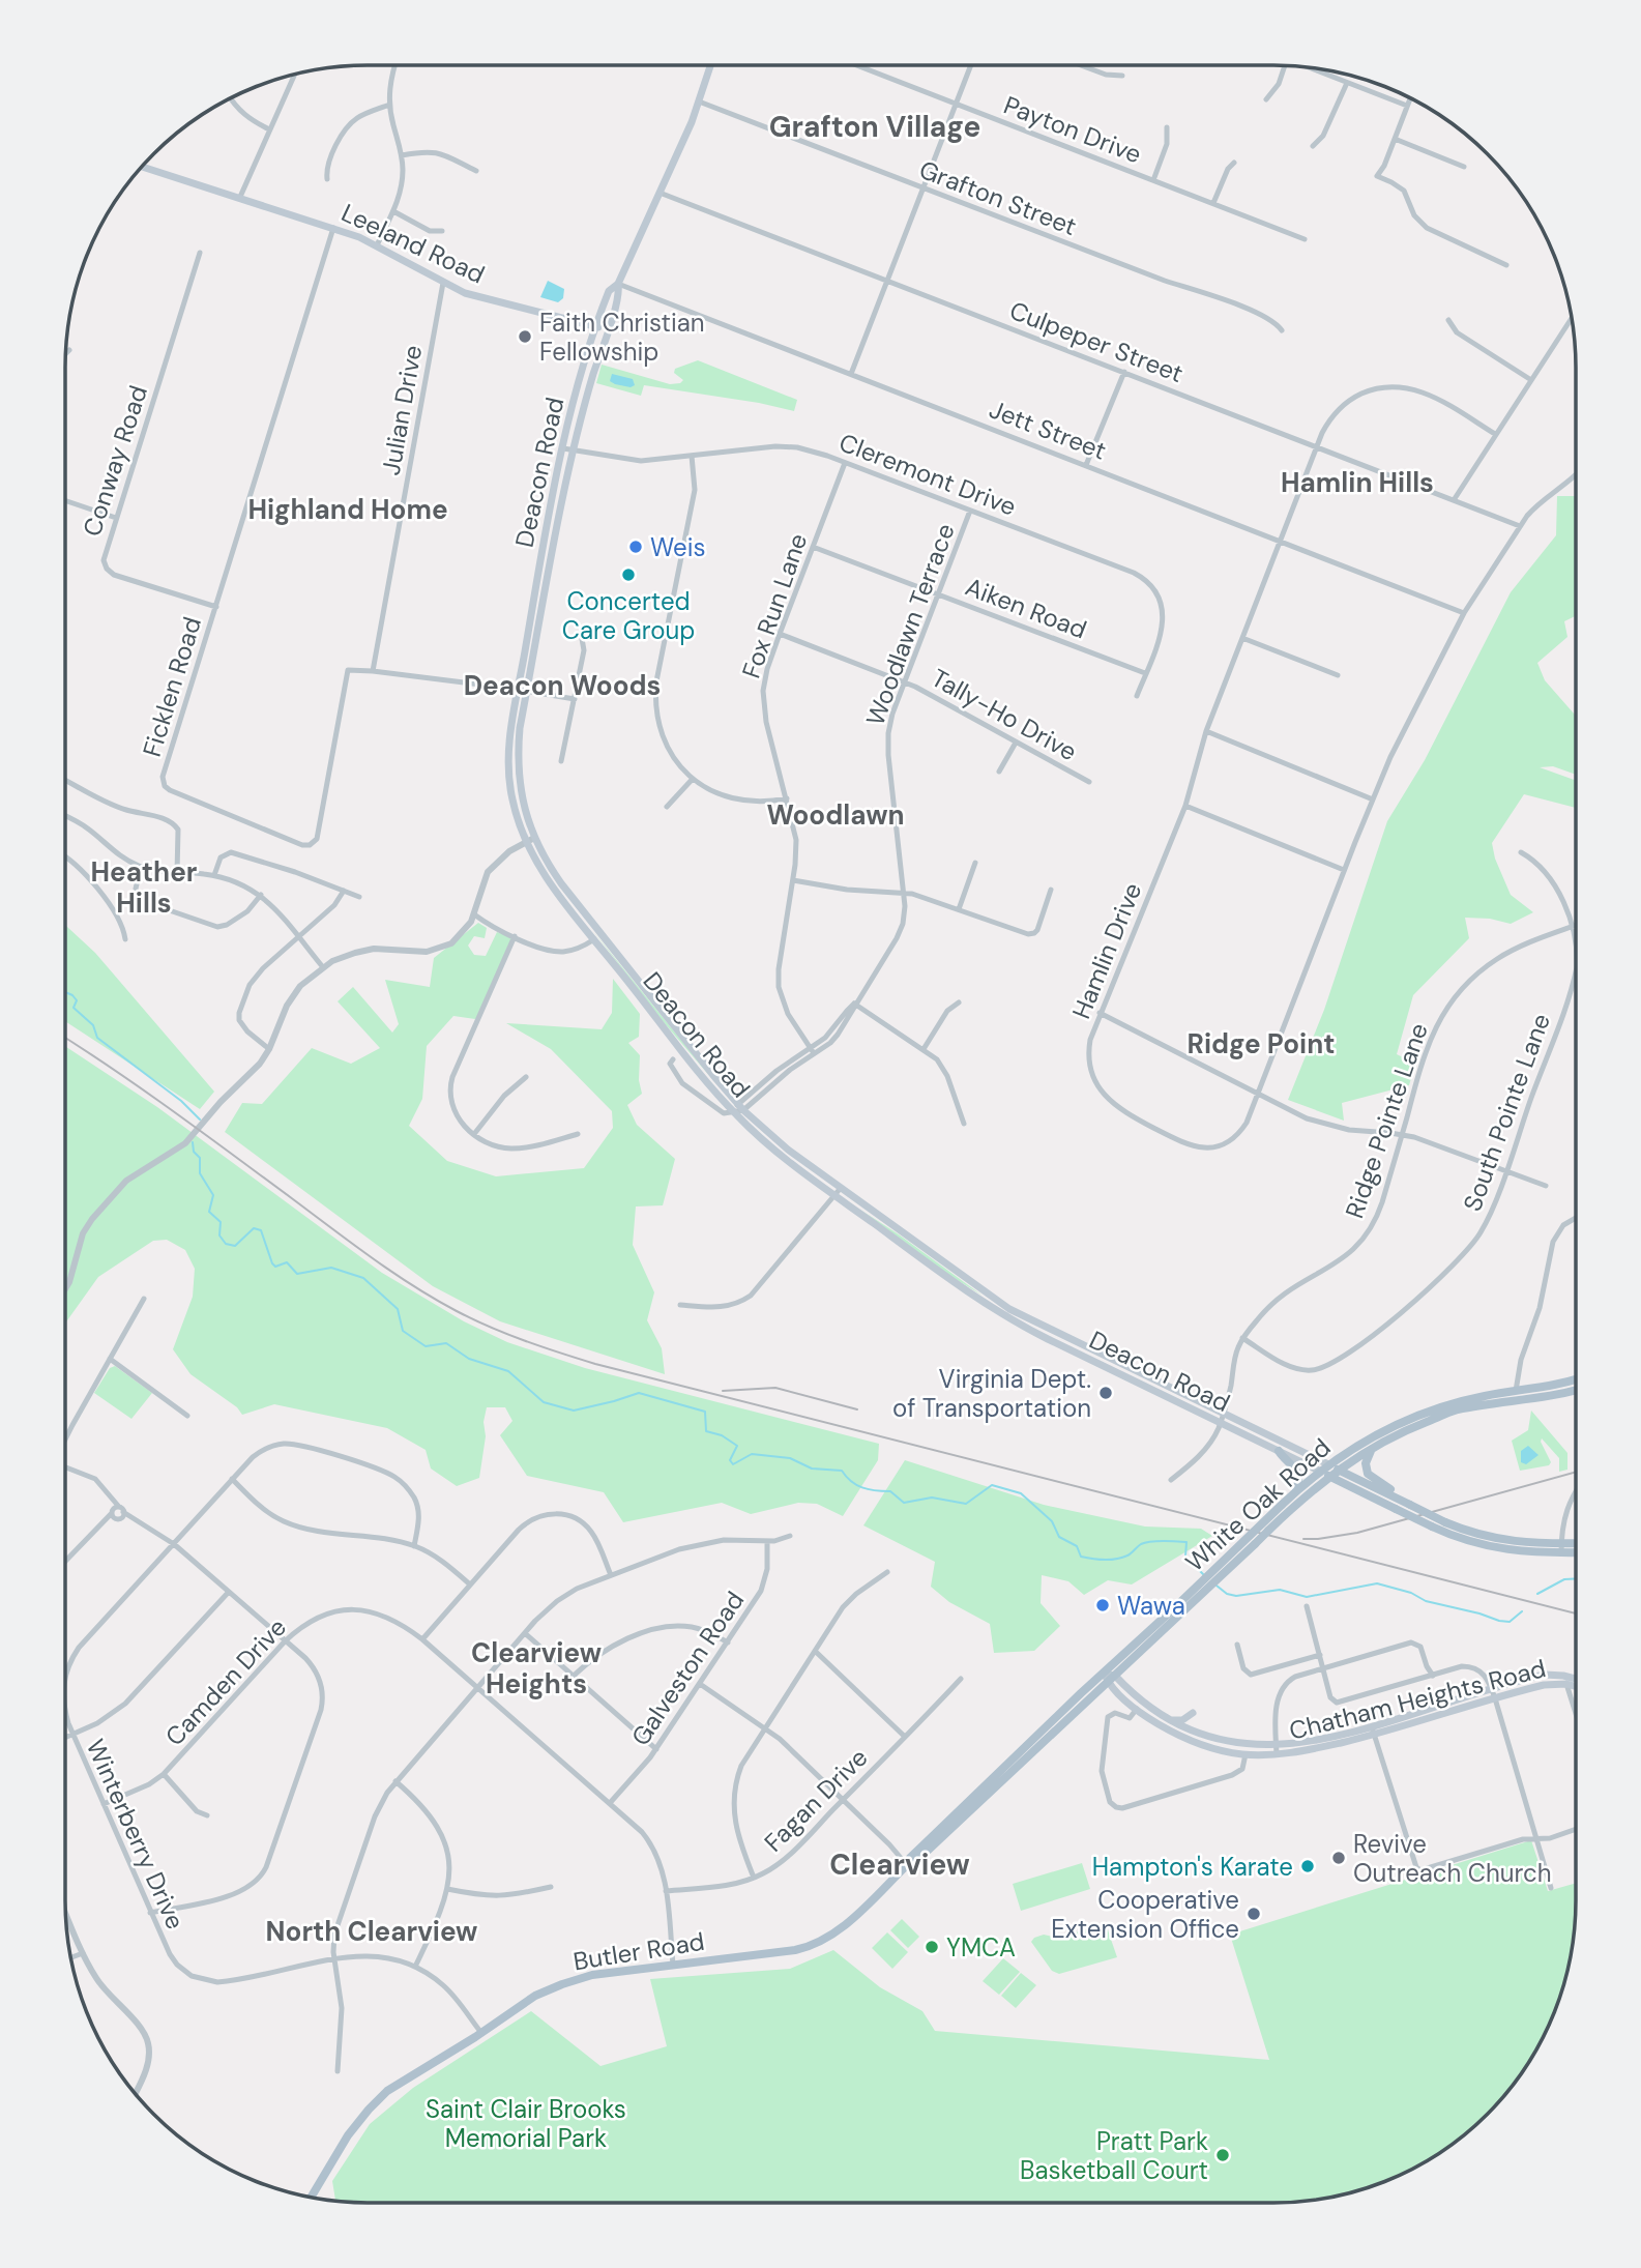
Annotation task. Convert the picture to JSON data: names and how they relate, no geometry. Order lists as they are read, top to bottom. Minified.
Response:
{"streets":{"main road":["Leeland Road","Deacon Road","White Oak Road","Chatham Heights Road","Butler Road"],"street":["Payton Drive","Grafton Street","Culpeper Street","Julian Drive","Jett Street","Conway Road","Cleremont Drive","Fox Run Lane","Aiken Road","Woodlawn Terrace","Ficklen Road","Tally-Ho Drive","Hamlin Drive","South Pointe Lane","Ridge Pointe Lane","Galveston Road","Camden Drive","Fagan Drive","Winterberry Drive"]},"crossings":[["Grafton Street","Deacon Road"],["Leeland Road","Julian Drive"],["Leeland Road","Deacon Road"],["Leeland Road","Ficklen Road"],["Culpeper Street","Deacon Road"],["Culpeper Street","Hamlin Drive"],["Julian Drive","Ficklen Road"],["Jett Street","Deacon Road"],["Jett Street","Hamlin Drive"],["Conway Road","Ficklen Road"],["Deacon Road","Cleremont Drive"],["Deacon Road","Woodlawn Terrace"],["Deacon Road","Ficklen Road"],["Deacon Road","Ridge Pointe Lane"],["Deacon Road","White Oak Road"],["Cleremont Drive","Fox Run Lane"],["Cleremont Drive","Aiken Road"],["Cleremont Drive","Woodlawn Terrace"],["Fox Run Lane","Aiken Road"],["Fox Run Lane","Woodlawn Terrace"],["Fox Run Lane","Tally-Ho Drive"],["Aiken Road","Woodlawn Terrace"],["Woodlawn Terrace","Tally-Ho Drive"],["South Pointe Lane","Ridge Pointe Lane"],["White Oak Road","Chatham Heights Road"],["White Oak Road","Butler Road"],["Galveston Road","Camden Drive"],["Camden Drive","Fagan Drive"],["Camden Drive","Winterberry Drive"],["Camden Drive","Butler Road"],["Chatham Heights Road","Butler Road"],["Winterberry Drive","Butler Road"]],"districts":["Grafton Village","Hamlin Hills","Highland Home","Deacon Woods","Woodlawn","Heather Hills","Ridge Point","Clearview Heights","Clearview","North Clearview"],"parks":["Saint Clair Brooks Memorial Park"],"places":["Faith Christian Fellowship","Weis","Concerted Care Group","Virginia Dept. of Transportation","Wawa","Revive Outreach Church","Hampton's Karate","Cooperative Extension Office","YMCA","Pratt Park Basketball Court"]}
